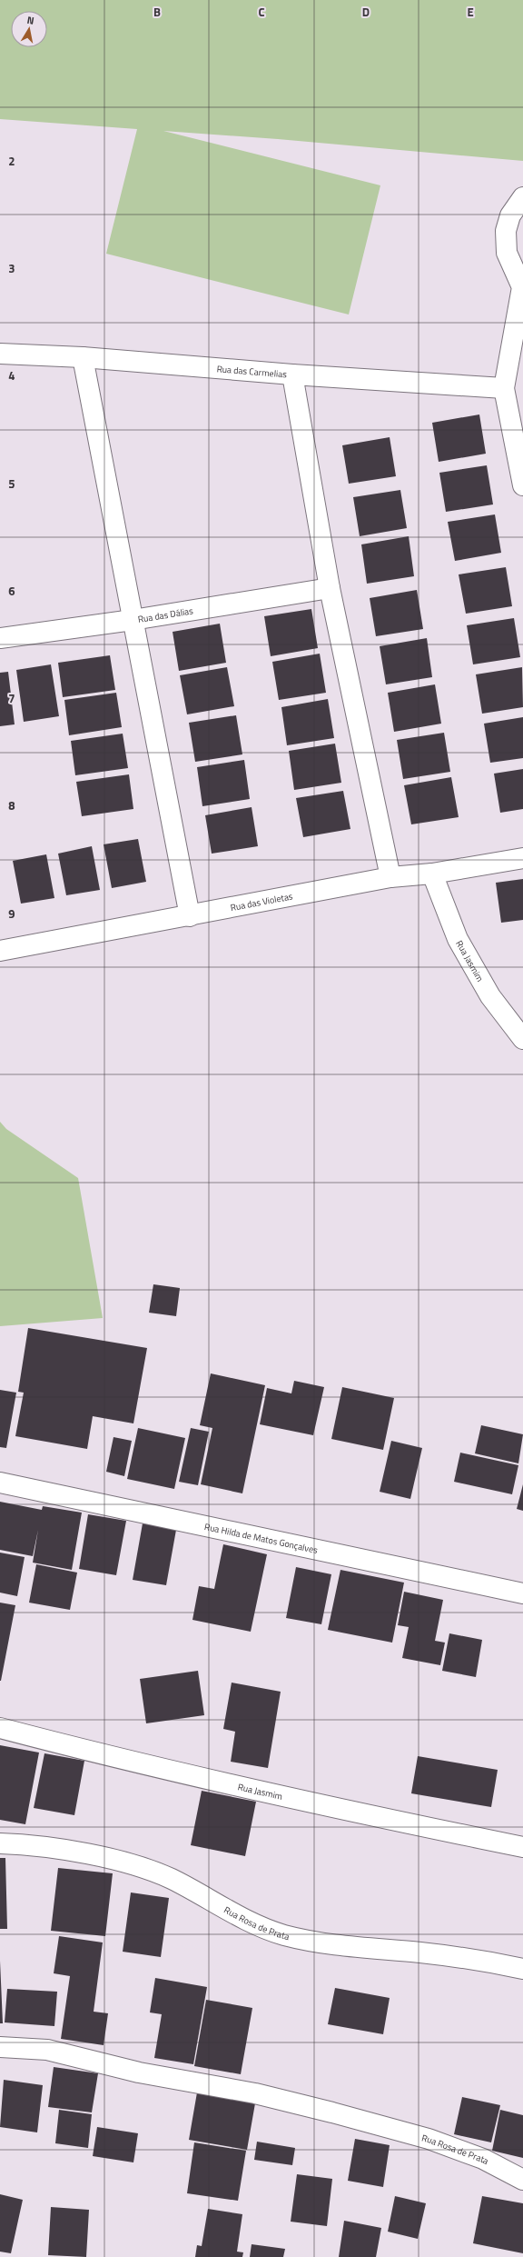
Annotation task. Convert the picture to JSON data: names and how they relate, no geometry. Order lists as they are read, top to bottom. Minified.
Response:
{"streets":{"street":["Rua das Carmelias","Rua das Dálias","Rua das Violetas","Rua Jasmim","Rua Hilda de Matos Gonçalves","Rua Rosa de Prata"]},"crossings":[["Rua das Violetas","Rua Jasmim"]],"north":"top","grid":{"columns":["B","C","D","E"],"rows":["2","3","4","5","6","7","8","9"]}}
